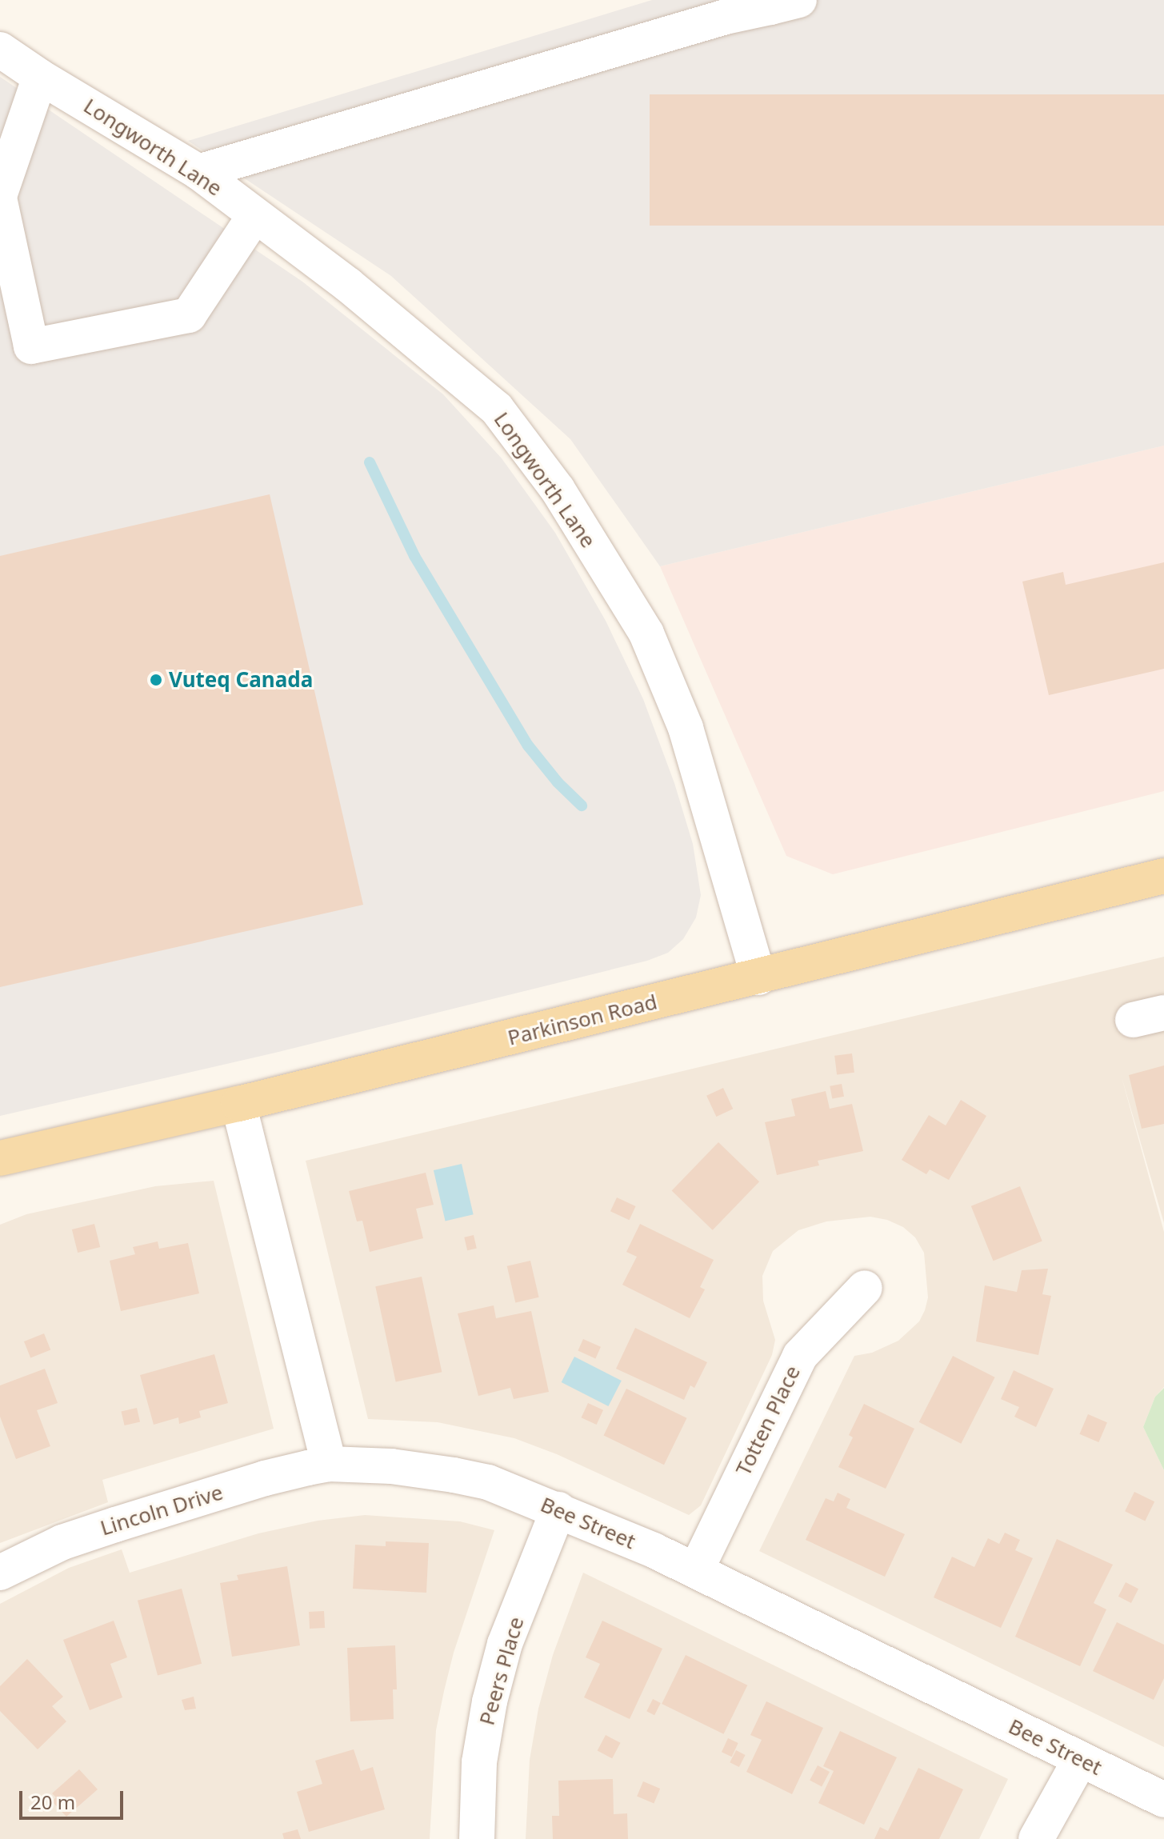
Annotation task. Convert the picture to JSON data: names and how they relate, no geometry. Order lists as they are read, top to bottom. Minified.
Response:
{"streets":{"main road":["Parkinson Road"],"street":["Longworth Lane","Totten Place","Lincoln Drive","Bee Street","Peers Place"]},"crossings":[["Longworth Lane","Parkinson Road"],["Totten Place","Bee Street"],["Lincoln Drive","Bee Street"],["Bee Street","Peers Place"]],"places":["Vuteq Canada"],"scale_bar":"20 m"}
